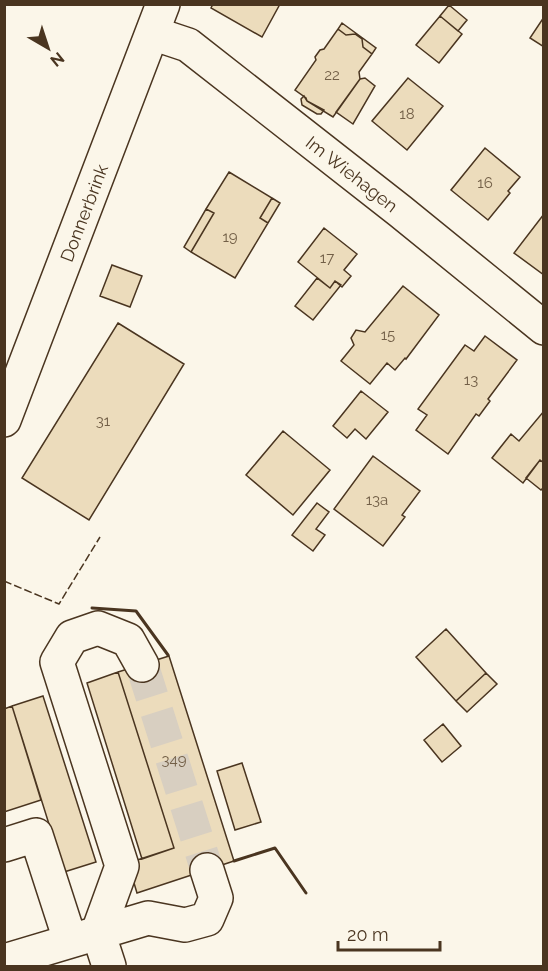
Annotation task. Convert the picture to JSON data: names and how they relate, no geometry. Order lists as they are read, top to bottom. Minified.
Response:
{"streets":{"street":["Im Wiehagen","Donnerbrink"]},"crossings":[["Im Wiehagen","Donnerbrink"]],"house_numbers":["22","18","16","19","17","15","13","31","13a","349"],"scale_bar":"20 m","north":"bottom right"}
